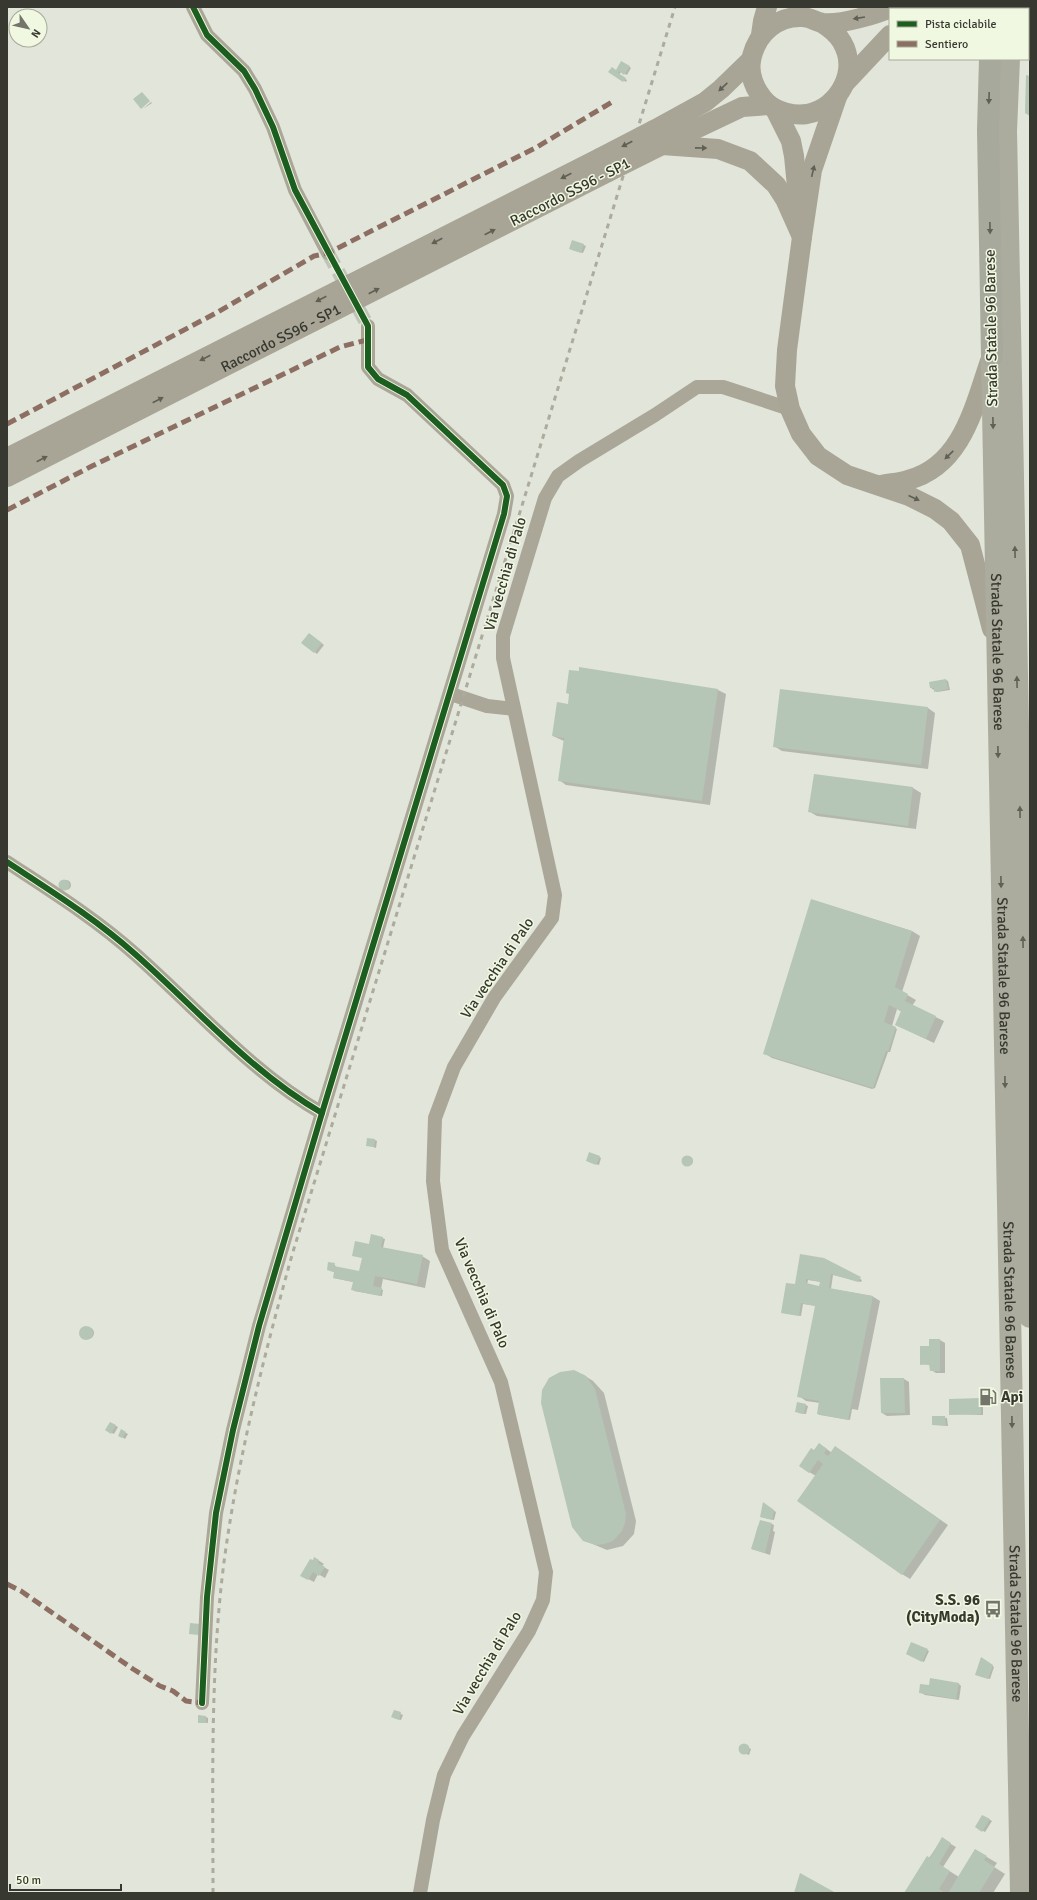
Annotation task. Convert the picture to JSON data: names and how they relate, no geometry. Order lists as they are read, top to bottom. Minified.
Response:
{"streets":{"highway":["Strada Statale 96 Barese"],"main road":["Raccordo SS96 - SP1"],"street":["Via vecchia di Palo"]},"places":{"fuel station":["Api"],"bus stop":["S.S. 96 (CityModa)"]},"legend":["Pista ciclabile","Sentiero"],"scale_bar":"50 m","north":"bottom right"}
